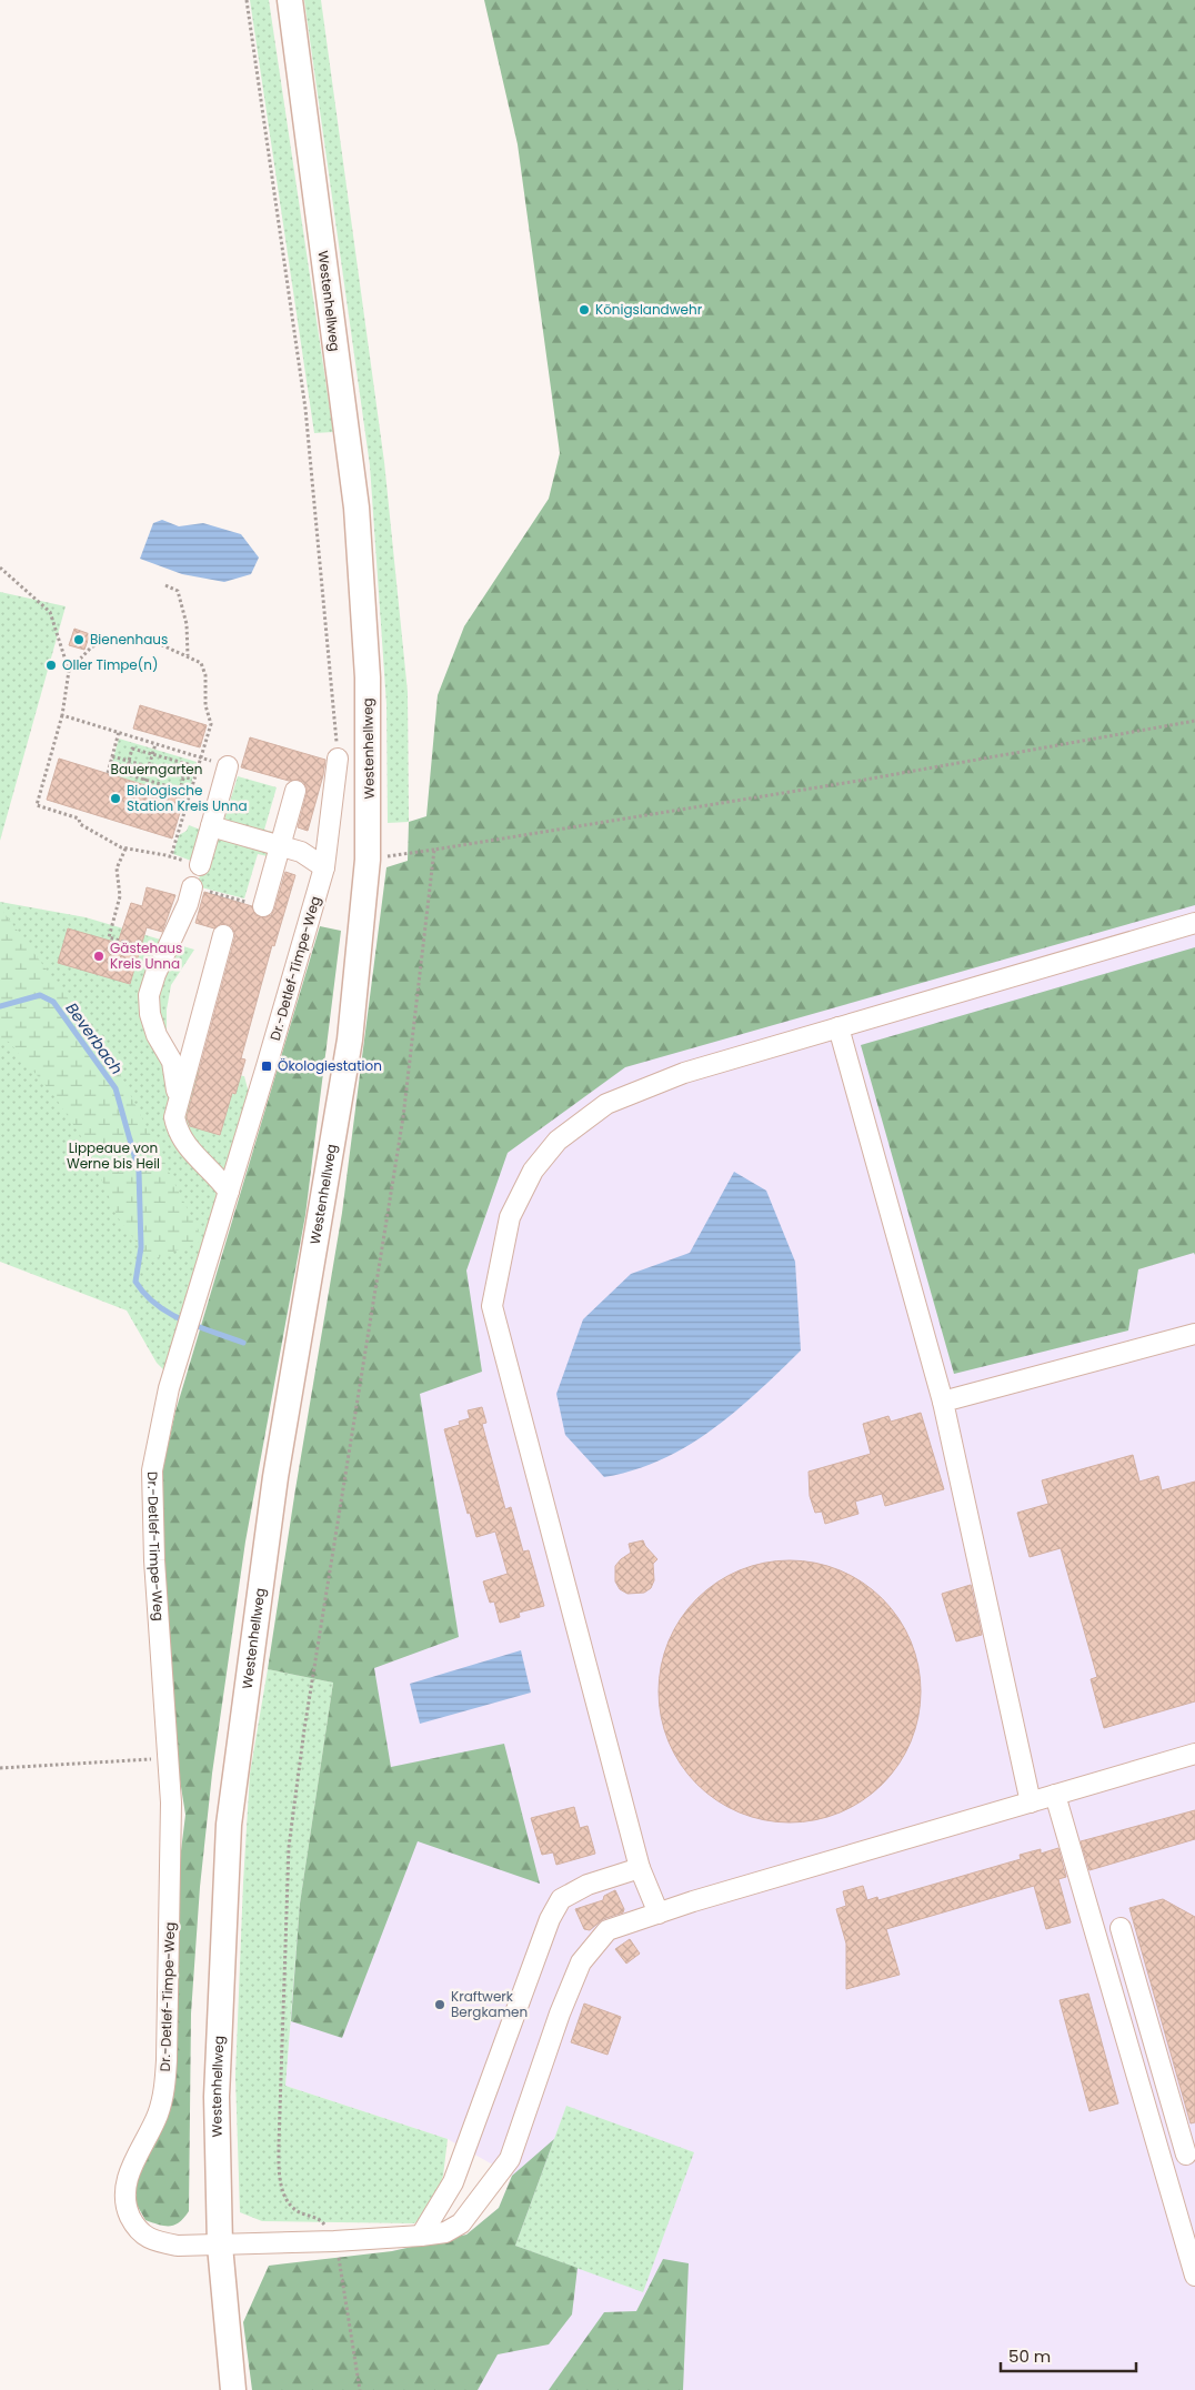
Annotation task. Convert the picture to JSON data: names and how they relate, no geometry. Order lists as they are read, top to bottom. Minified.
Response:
{"streets":{"main road":["Westenhellweg"],"lane":["Dr.-Detlef-Timpe-Weg"]},"crossings":[["Westenhellweg","Dr.-Detlef-Timpe-Weg"]],"water":["Beverbach"],"parks":["Bauerngarten","Lippeaue von Werne bis Heil"],"places":{"other":["Königslandwehr","Bienenhaus","Oller Timpe(n)","Biologische Station Kreis Unna","Gästehaus Kreis Unna","Kraftwerk Bergkamen"],"transit":["Ökologiestation"]},"scale_bar":"50 m"}
